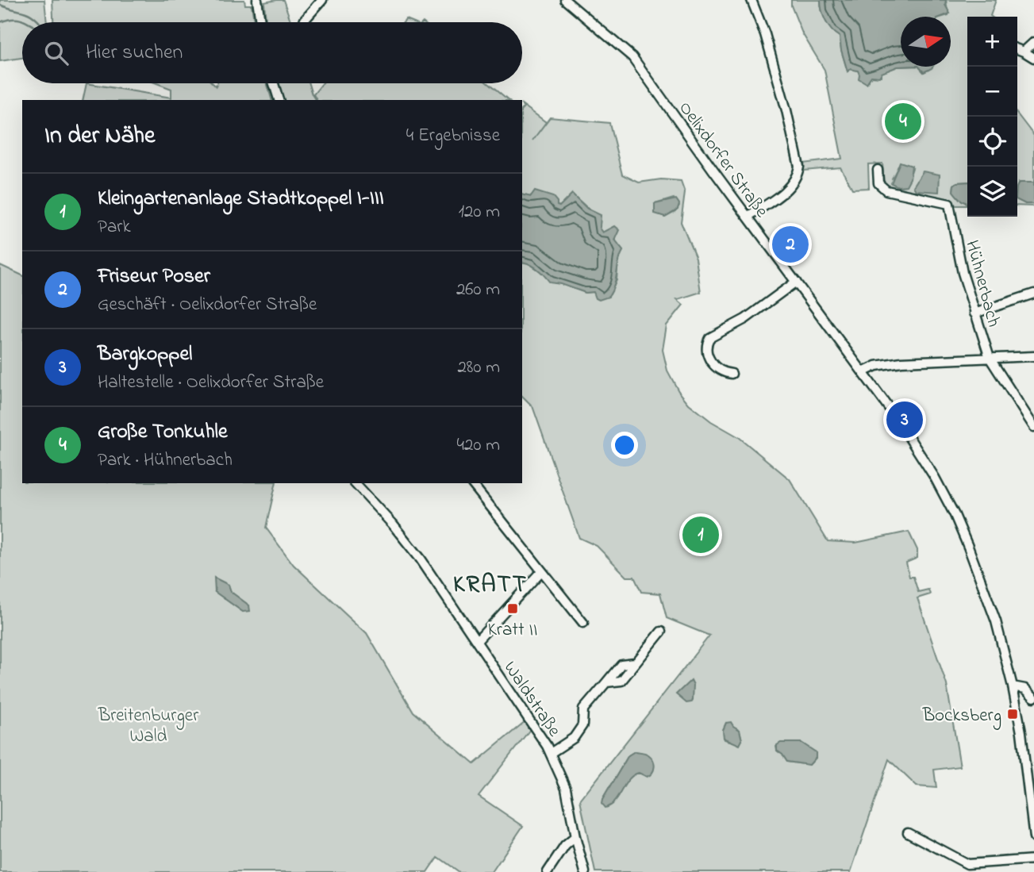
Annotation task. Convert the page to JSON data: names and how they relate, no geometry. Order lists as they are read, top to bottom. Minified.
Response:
{"streets":{"street":["Oelixdorfer Straße","Hühnerbach","Waldstraße"]},"districts":["KRATT"],"parks":["Breitenburger Wald"],"places":{"transit":["Kratt II","Bocksberg"]},"north":"right","page":{"map_buttons":["+","−"],"search":"Hier suchen","pins":["4","2","3","1"],"heading":["In der Nähe","4 Ergebnisse"],"list":[{"mark":"1","name":"Kleingartenanlage Stadtkoppel I-III","note":"Park","value":"120 m"},{"mark":"2","name":"Friseur Poser","note":"Geschäft · Oelixdorfer Straße","value":"260 m"},{"mark":"3","name":"Bargkoppel","note":"Haltestelle · Oelixdorfer Straße","value":"280 m"},{"mark":"4","name":"Große Tonkuhle","note":"Park · Hühnerbach","value":"420 m"}]}}
